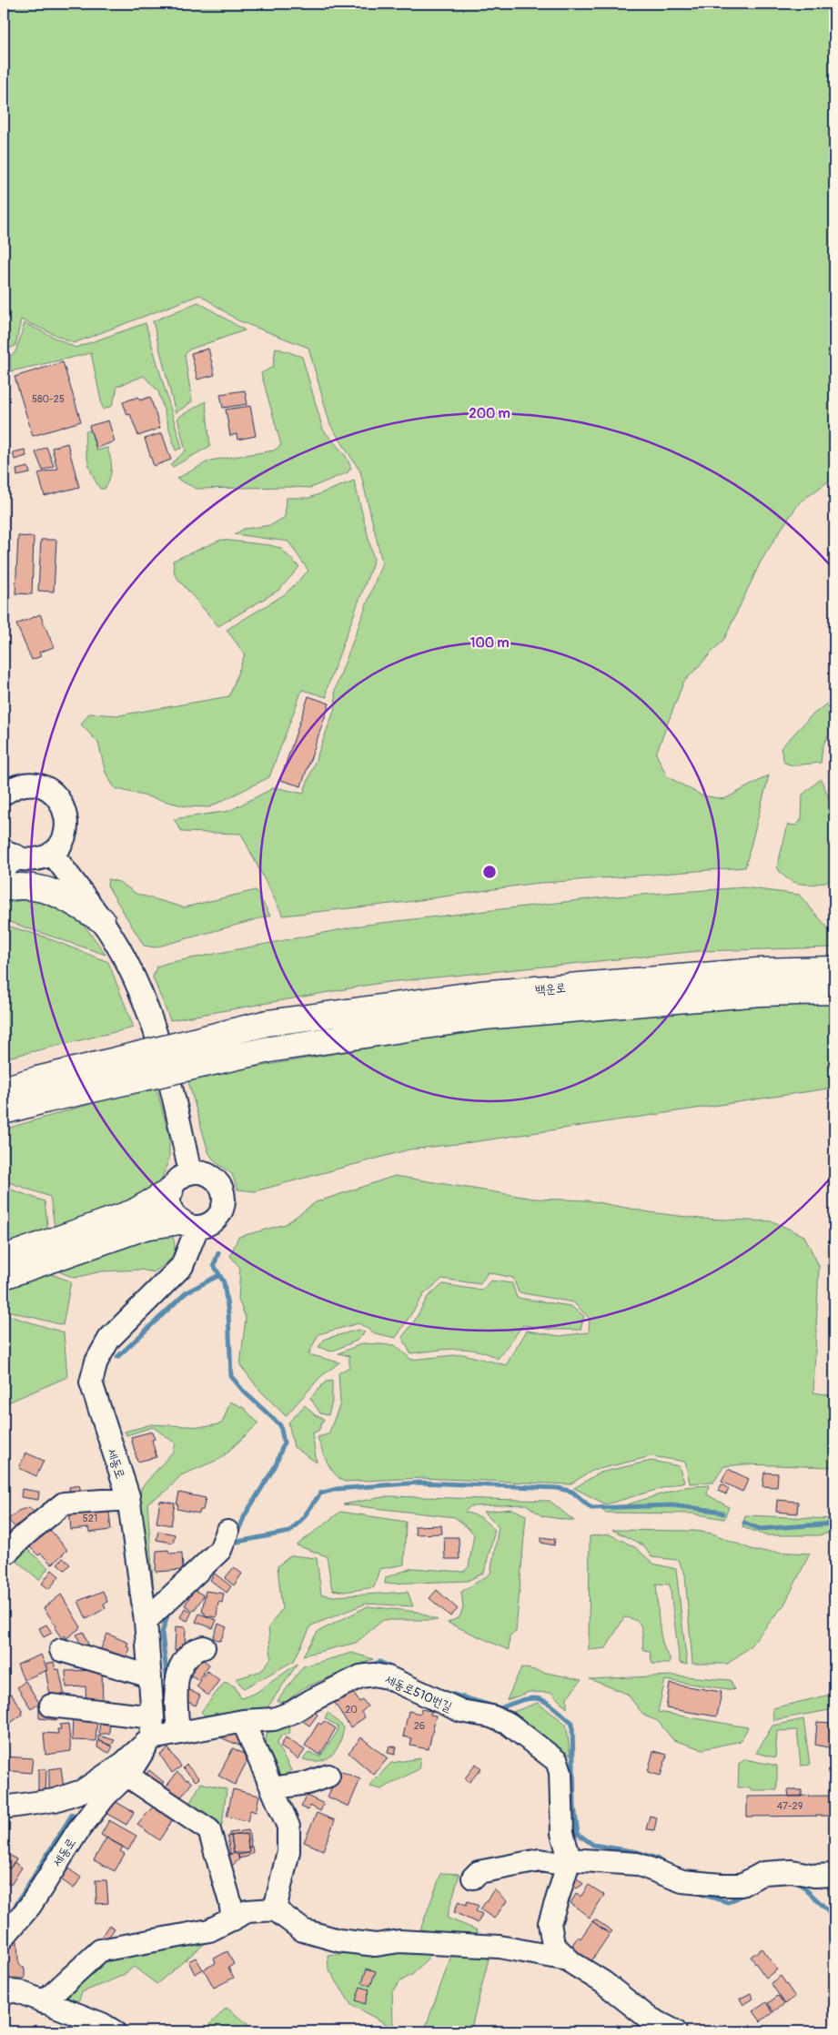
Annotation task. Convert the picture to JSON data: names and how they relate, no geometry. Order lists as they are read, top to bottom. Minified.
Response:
{"streets":{"highway":["백운로"],"street":["세동로","세동로510번길"]},"crossings":[["세동로","세동로510번길"]],"house_numbers":["580-25","521","20","26","47-29"],"rings":["200 m","100 m"]}
